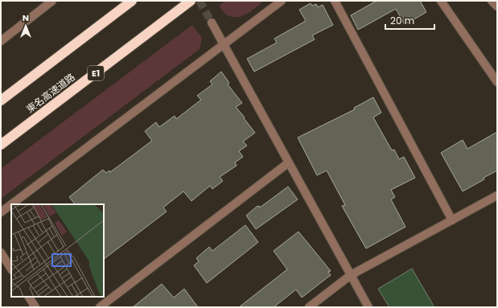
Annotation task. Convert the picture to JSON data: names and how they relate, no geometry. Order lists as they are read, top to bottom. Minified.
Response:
{"streets":{"highway":["E1","東名高速道路"]},"scale_bar":"20 m","north":"top"}
